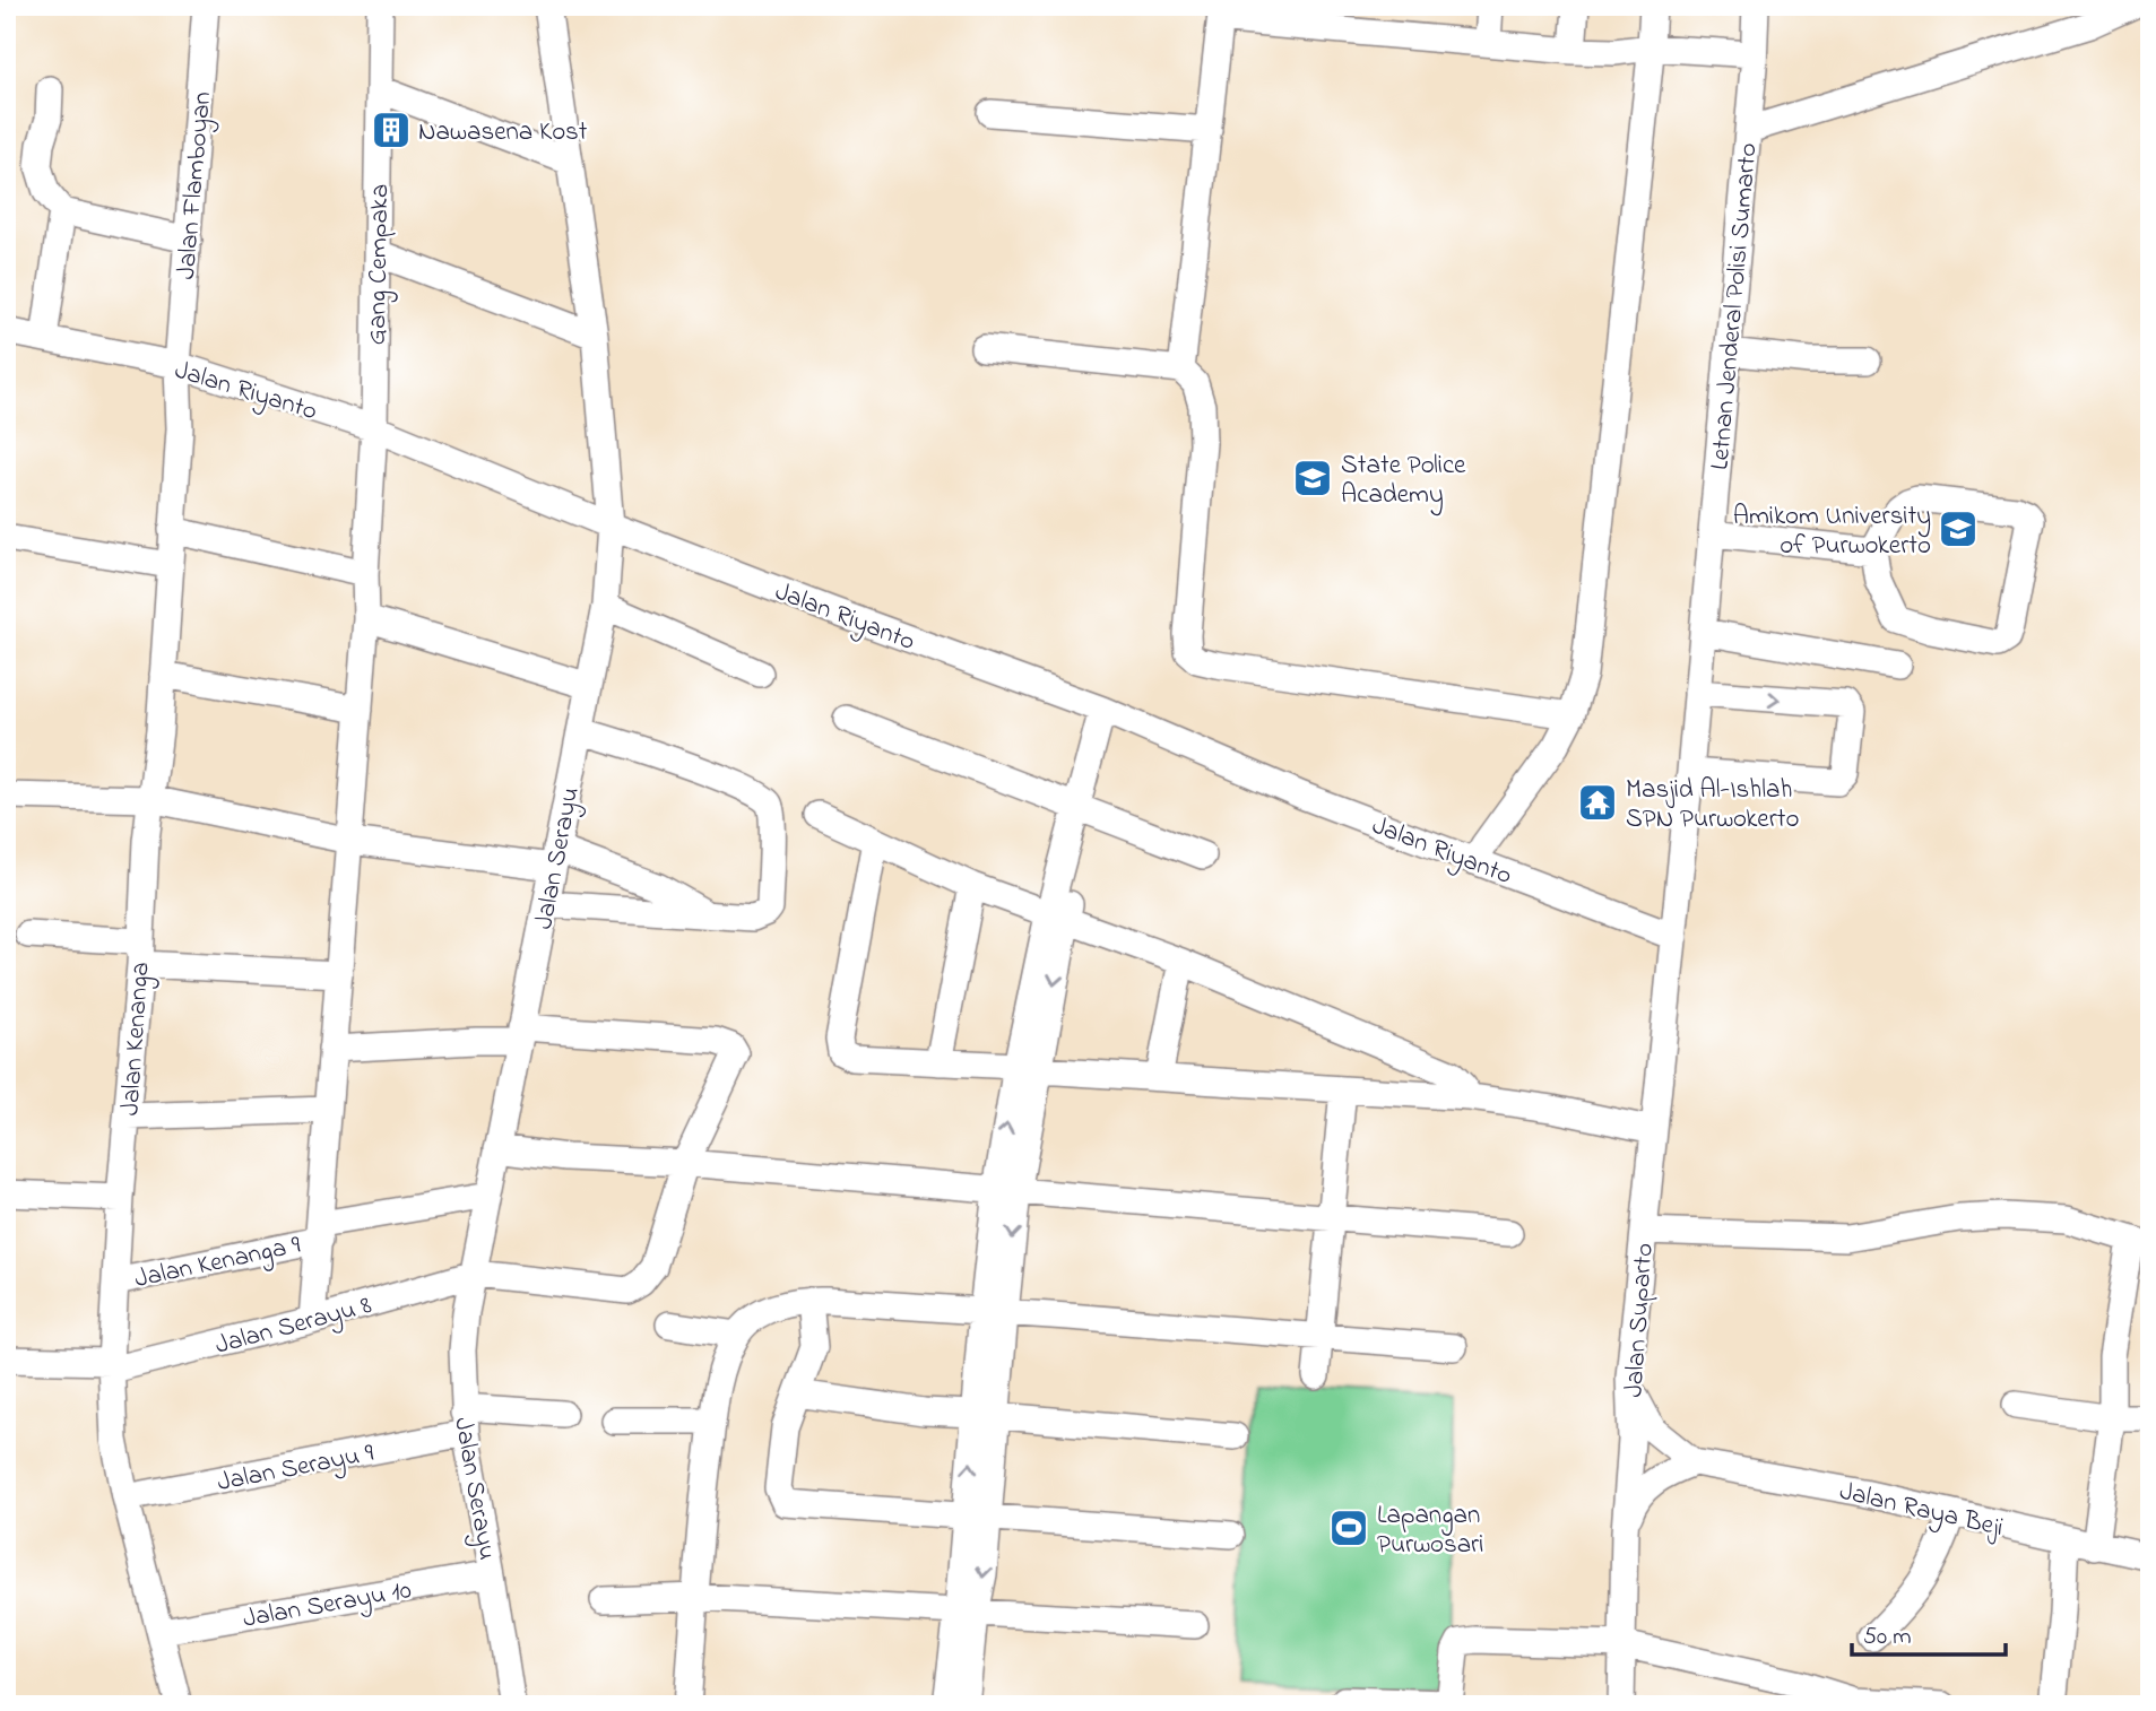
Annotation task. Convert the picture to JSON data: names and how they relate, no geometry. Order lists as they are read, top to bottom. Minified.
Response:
{"streets":{"street":["Jalan Flamboyan","Gang Cempaka","Letnan Jenderal Polisi Sumarto","Jalan Riyanto","Jalan Serayu","Jalan Kenanga","Jalan Kenanga 9","Jalan Suparto","Jalan Serayu 8","Jalan Serayu 9","Jalan Raya Beji","Jalan Serayu 10"]},"crossings":[["Jalan Flamboyan","Jalan Riyanto"],["Jalan Flamboyan","Jalan Kenanga"],["Gang Cempaka","Jalan Riyanto"],["Gang Cempaka","Jalan Kenanga 9"],["Gang Cempaka","Jalan Serayu 8"],["Letnan Jenderal Polisi Sumarto","Jalan Riyanto"],["Letnan Jenderal Polisi Sumarto","Jalan Suparto"],["Jalan Riyanto","Jalan Serayu"],["Jalan Riyanto","Jalan Kenanga"],["Jalan Riyanto","Jalan Suparto"],["Jalan Serayu","Jalan Kenanga 9"],["Jalan Serayu","Jalan Serayu 8"],["Jalan Serayu","Jalan Serayu 9"],["Jalan Serayu","Jalan Serayu 10"],["Jalan Kenanga","Jalan Kenanga 9"],["Jalan Kenanga","Jalan Serayu 8"],["Jalan Kenanga","Jalan Serayu 9"],["Jalan Kenanga","Jalan Serayu 10"]],"places":{"building":["Nawasena Kost"],"school or university":["State Police Academy","Amikom University of Purwokerto"],"temple":["Masjid Al-Ishlah SPN Purwokerto"],"sports":["Lapangan Purwosari"]},"scale_bar":"50 m"}
